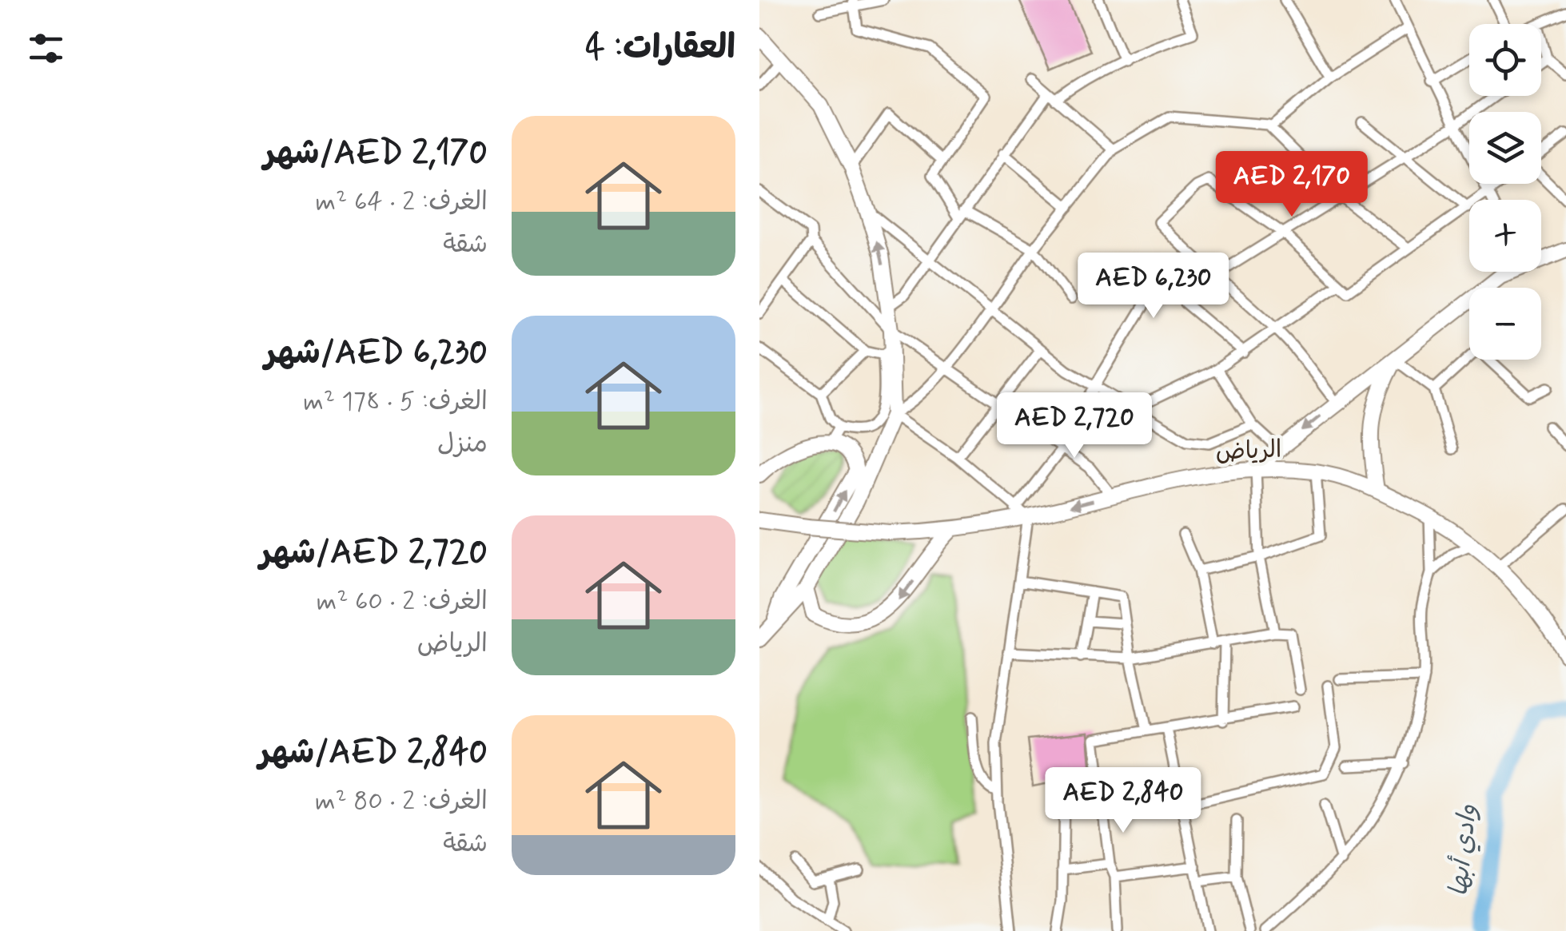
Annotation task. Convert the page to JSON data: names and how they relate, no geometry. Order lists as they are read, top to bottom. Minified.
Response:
{"streets":{"street":["الرياض"]},"water":["وادي أبها"],"page":{"heading":"العقارات: 4","map_buttons":["+","−"],"list":[{"name":"AED 2,170/شهر","note":"الغرف: 2 · 64 m² · شقة"},{"name":"AED 6,230/شهر","note":"الغرف: 5 · 178 m² · منزل"},{"name":"AED 2,720/شهر","note":"الغرف: 2 · 60 m² · الرياض"},{"name":"AED 2,840/شهر","note":"الغرف: 2 · 80 m² · شقة"}],"price":["AED 2,170","AED 6,230","AED 2,720","AED 2,840"]}}
